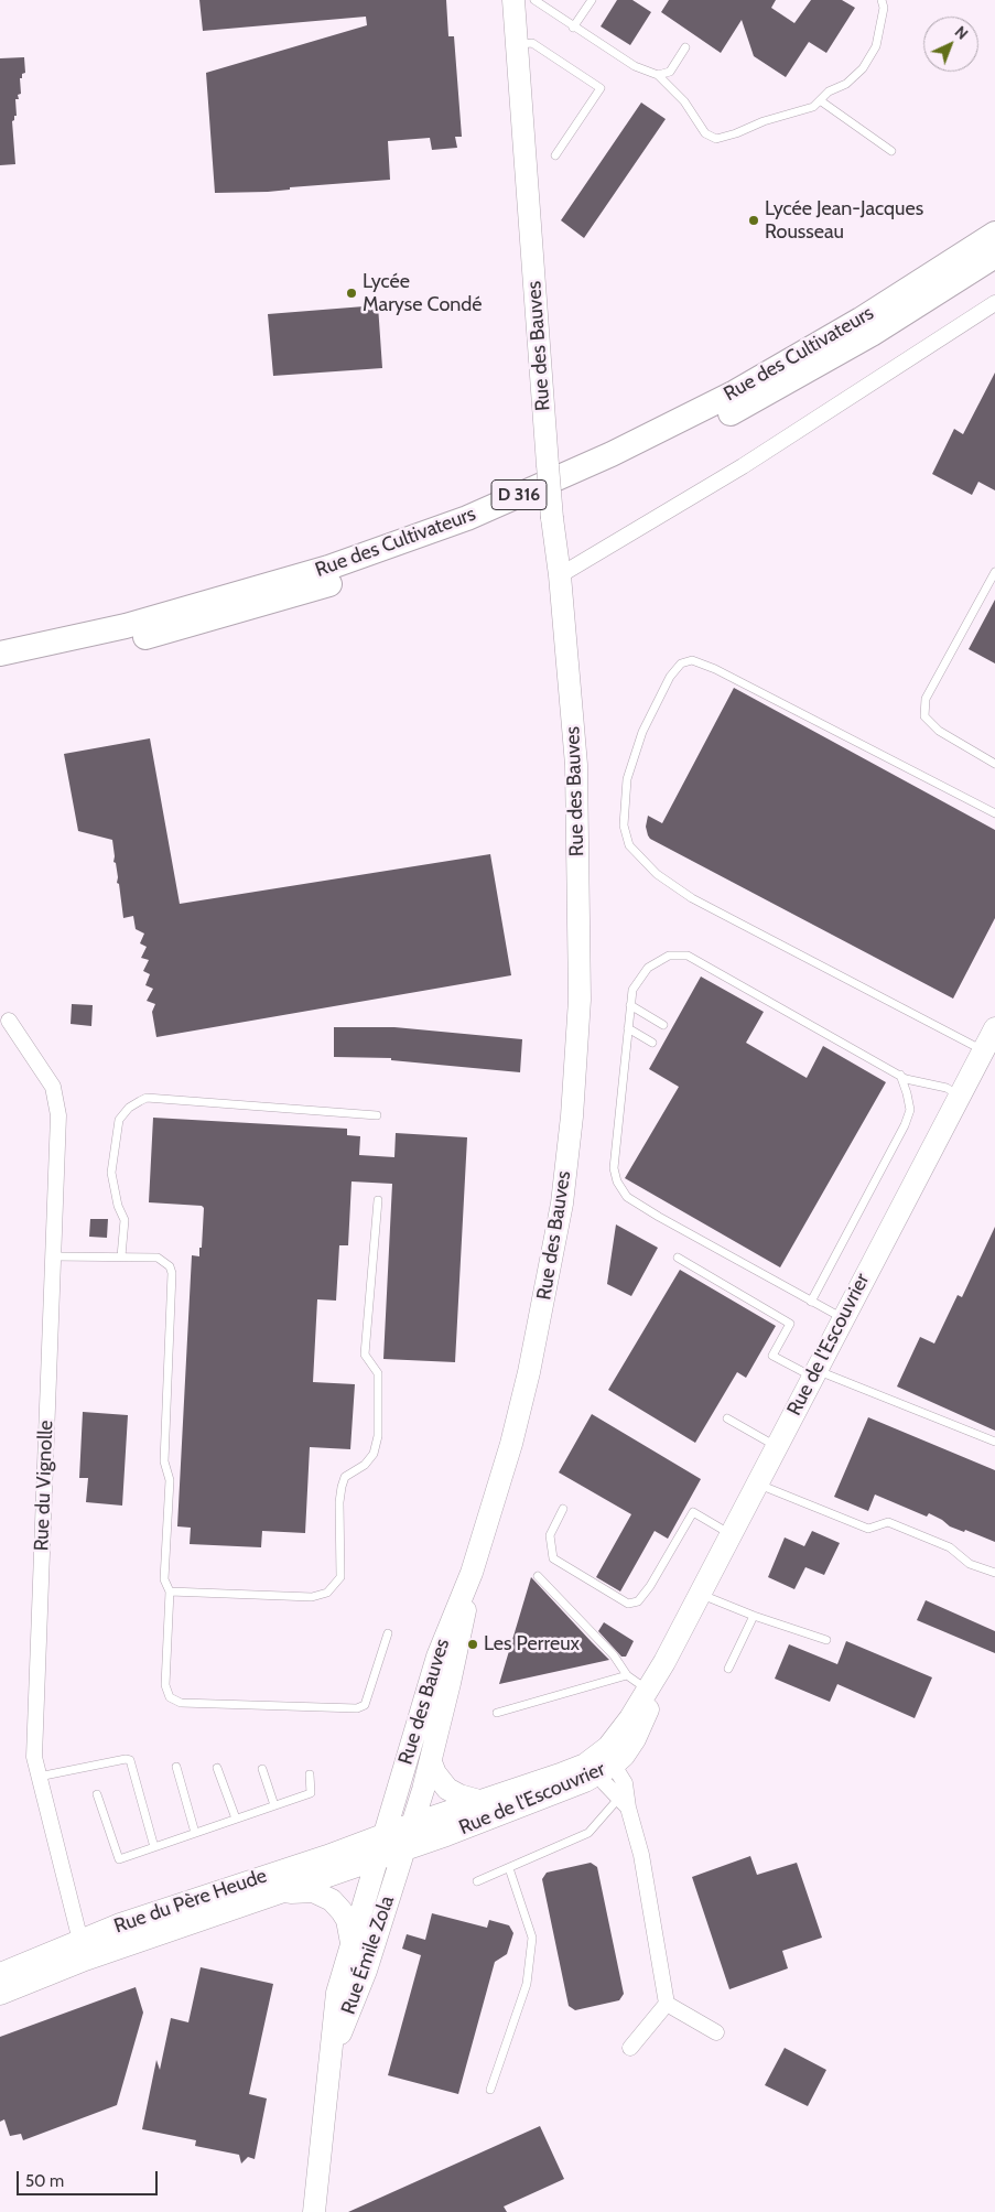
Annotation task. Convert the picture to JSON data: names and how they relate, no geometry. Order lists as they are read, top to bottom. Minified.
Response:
{"streets":{"main road":["Rue des Cultivateurs","D 316"],"street":["Rue des Bauves","Rue de l'Escouvrier","Rue du Vignolle","Rue du Père Heude","Rue Émile Zola"]},"crossings":[["Rue des Bauves","Rue de l'Escouvrier"],["Rue des Bauves","Rue du Père Heude"],["Rue des Bauves","Rue Émile Zola"],["Rue de l'Escouvrier","Rue du Père Heude"],["Rue de l'Escouvrier","Rue Émile Zola"],["Rue du Vignolle","Rue du Père Heude"],["Rue du Père Heude","Rue Émile Zola"]],"places":["Lycée Jean-Jacques Rousseau","Lycée Maryse Condé","Les Perreux"],"scale_bar":"50 m","north":"top right"}
